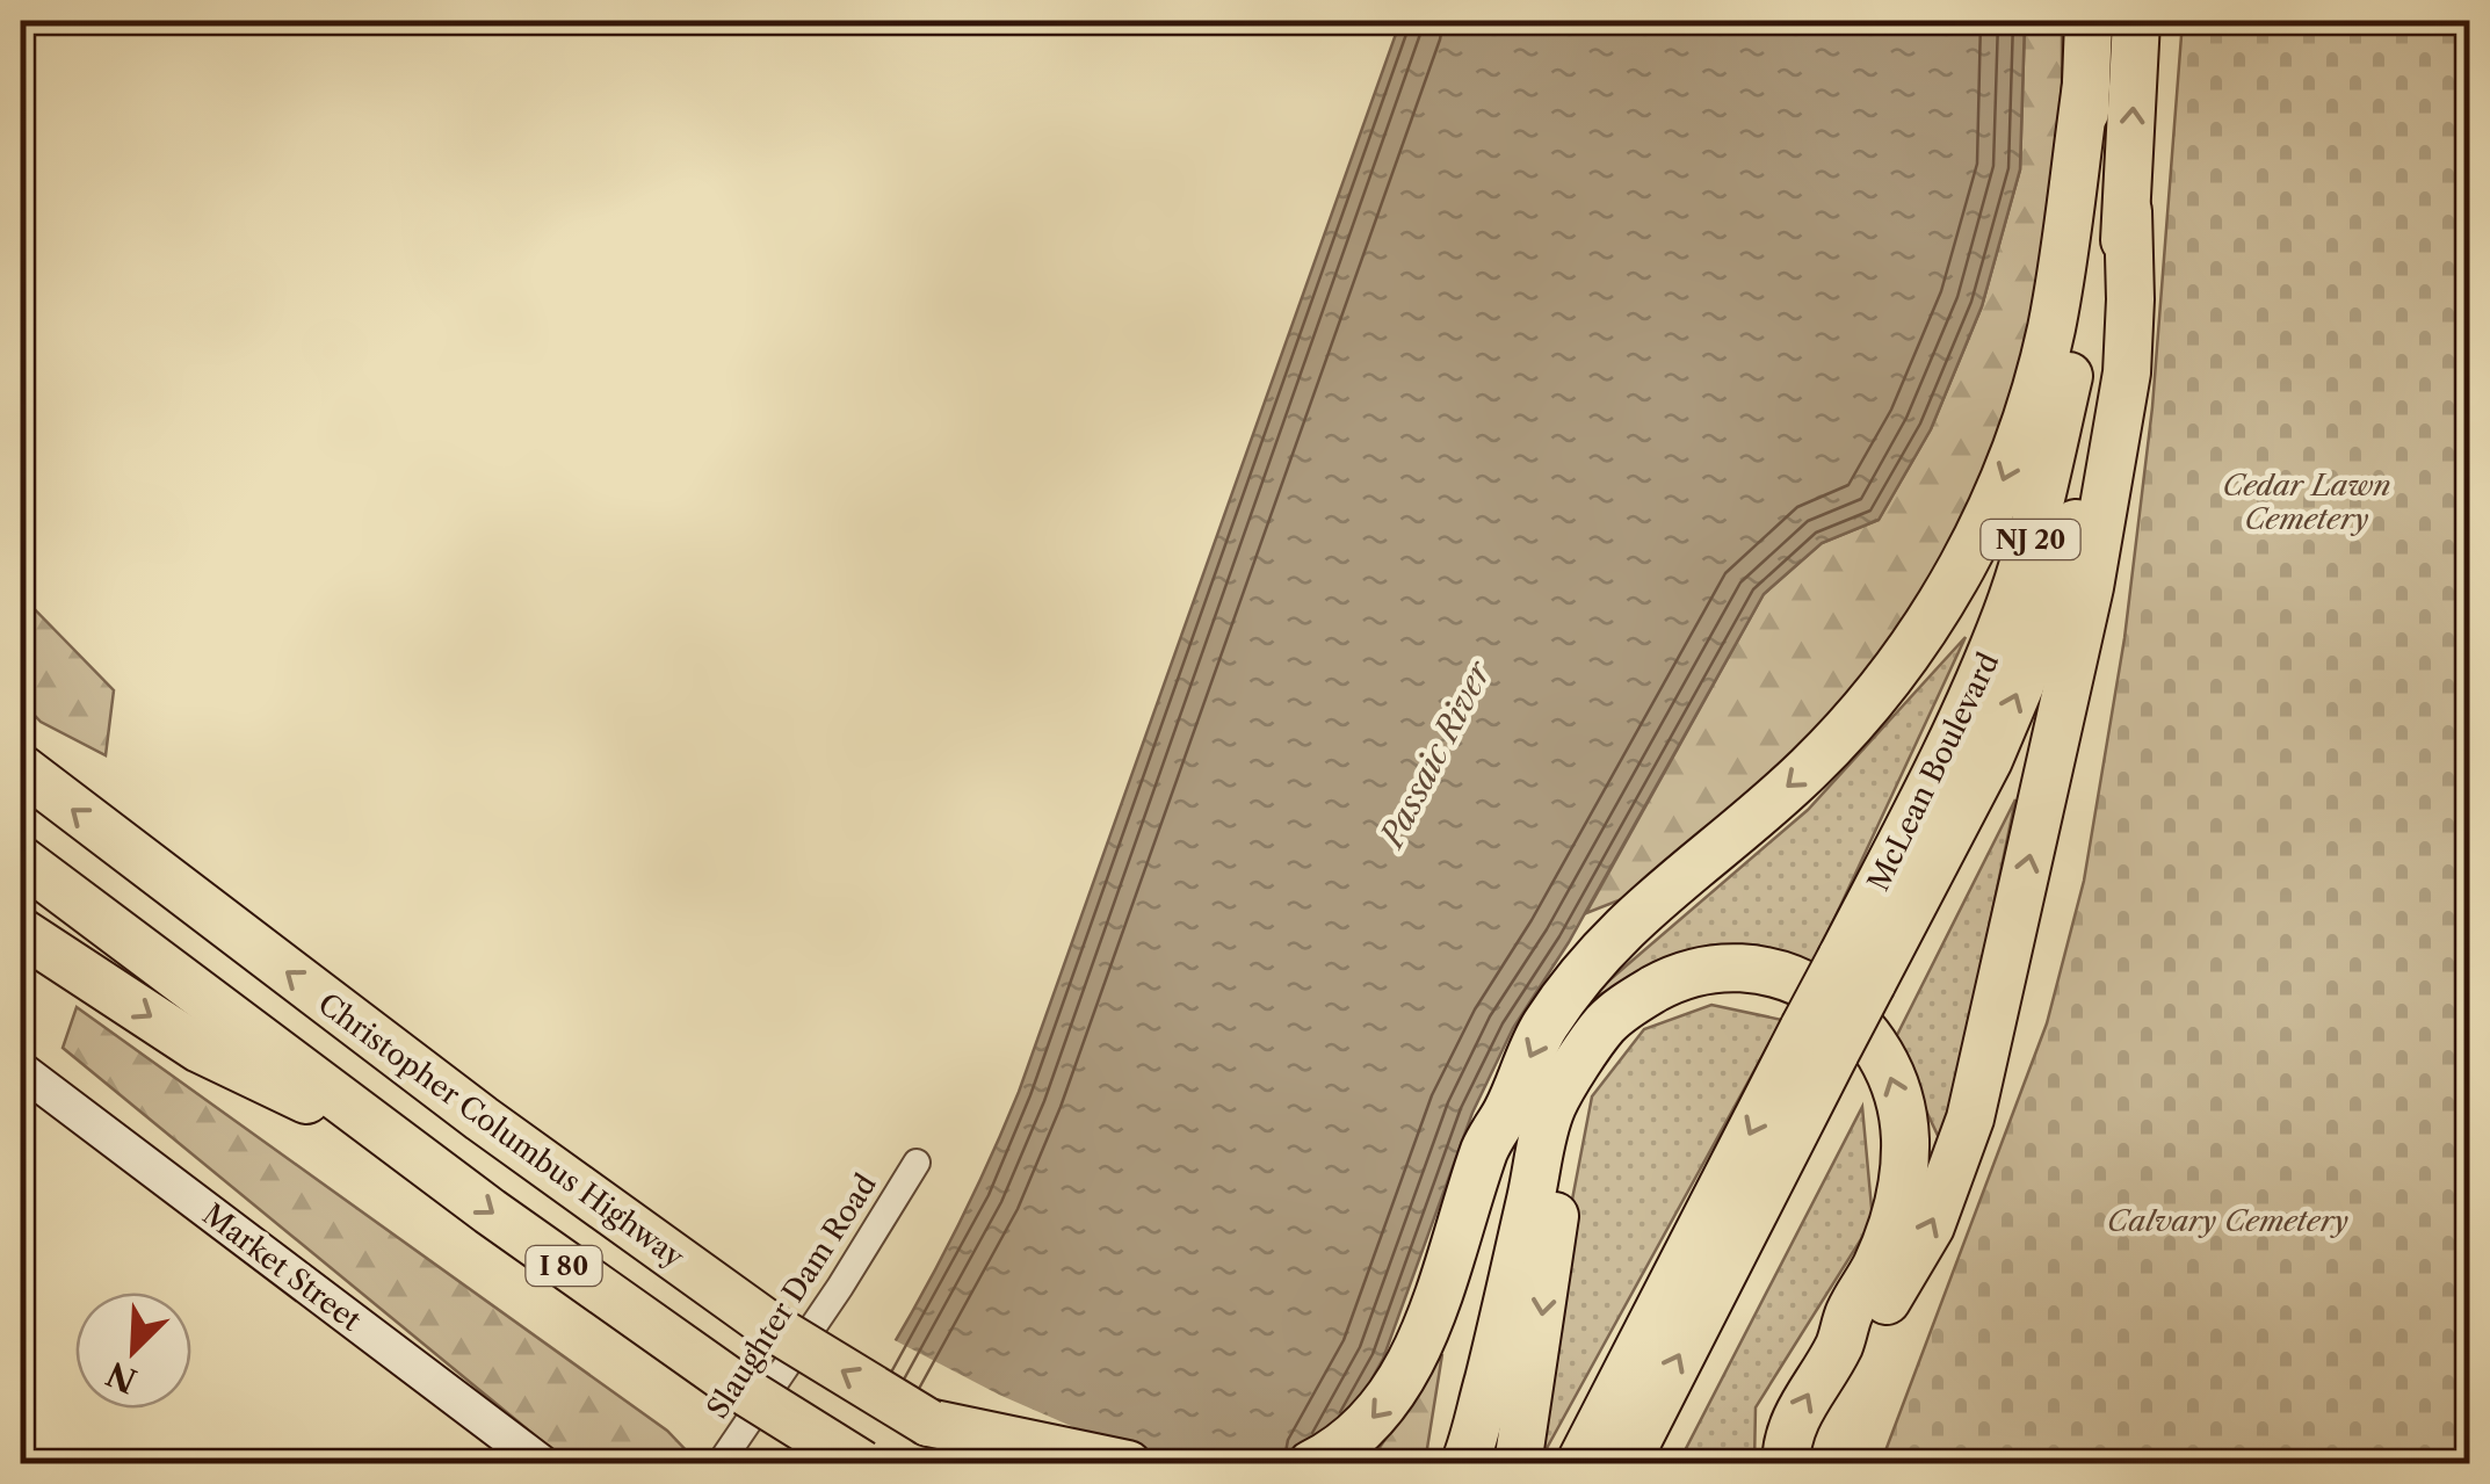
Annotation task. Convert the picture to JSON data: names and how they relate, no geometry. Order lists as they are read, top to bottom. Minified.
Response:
{"streets":{"highway":["NJ 20","McLean Boulevard","Christopher Columbus Highway","I 80"],"main road":["Market Street"],"street":["Slaughter Dam Road"]},"water":["Passaic River"],"parks":["Cedar Lawn Cemetery","Calvary Cemetery"],"north":"bottom left"}
